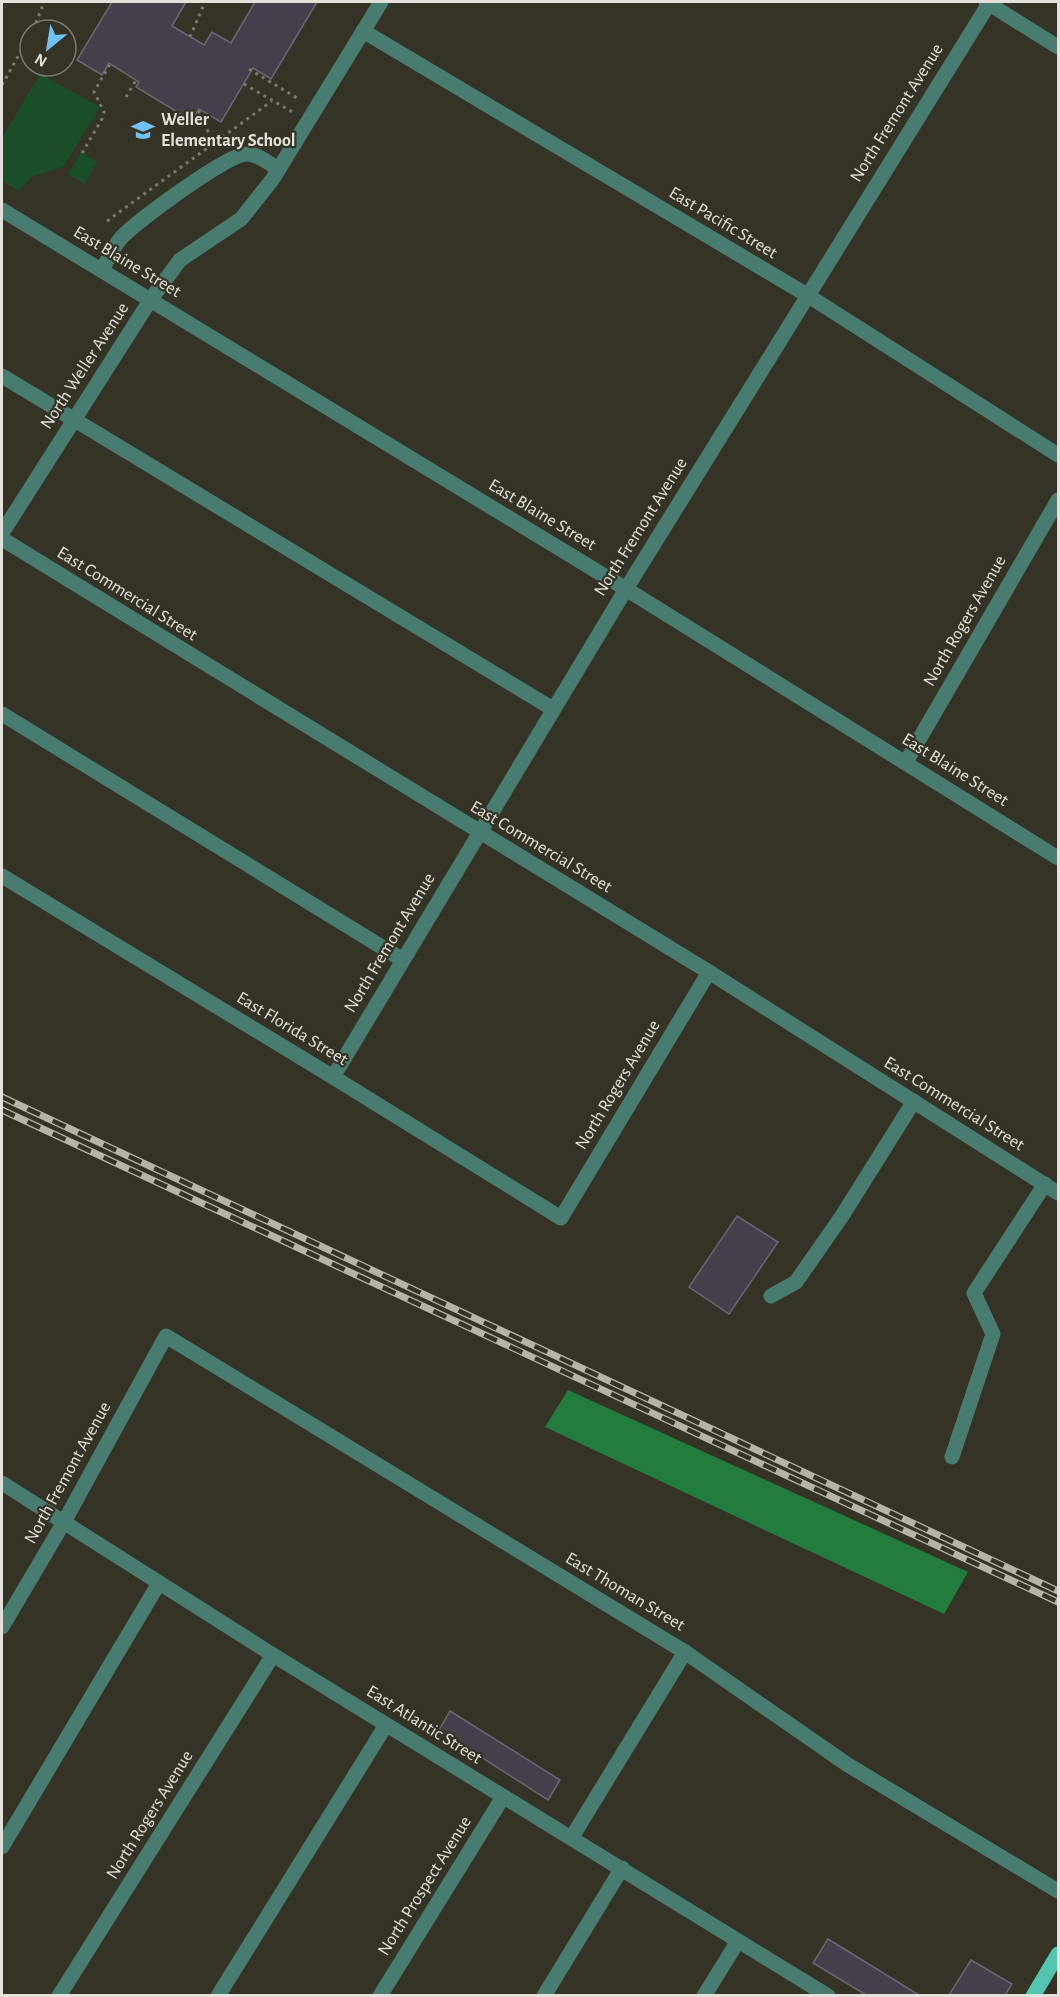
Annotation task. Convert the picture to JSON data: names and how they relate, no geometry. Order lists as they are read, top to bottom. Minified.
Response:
{"streets":{"street":["North Fremont Avenue","East Pacific Street","East Blaine Street","North Weller Avenue","East Commercial Street","North Rogers Avenue","East Florida Street","East Thoman Street","East Atlantic Street","North Prospect Avenue"]},"crossings":[["North Fremont Avenue","East Pacific Street"],["North Fremont Avenue","East Blaine Street"],["North Fremont Avenue","East Commercial Street"],["North Fremont Avenue","East Florida Street"],["North Fremont Avenue","East Thoman Street"],["North Fremont Avenue","East Atlantic Street"],["East Pacific Street","North Weller Avenue"],["East Blaine Street","North Weller Avenue"],["East Blaine Street","North Rogers Avenue"],["East Commercial Street","North Rogers Avenue"],["North Rogers Avenue","East Florida Street"],["North Rogers Avenue","East Atlantic Street"],["East Atlantic Street","North Prospect Avenue"]],"places":{"school or university":["Weller Elementary School"]},"north":"bottom left"}
